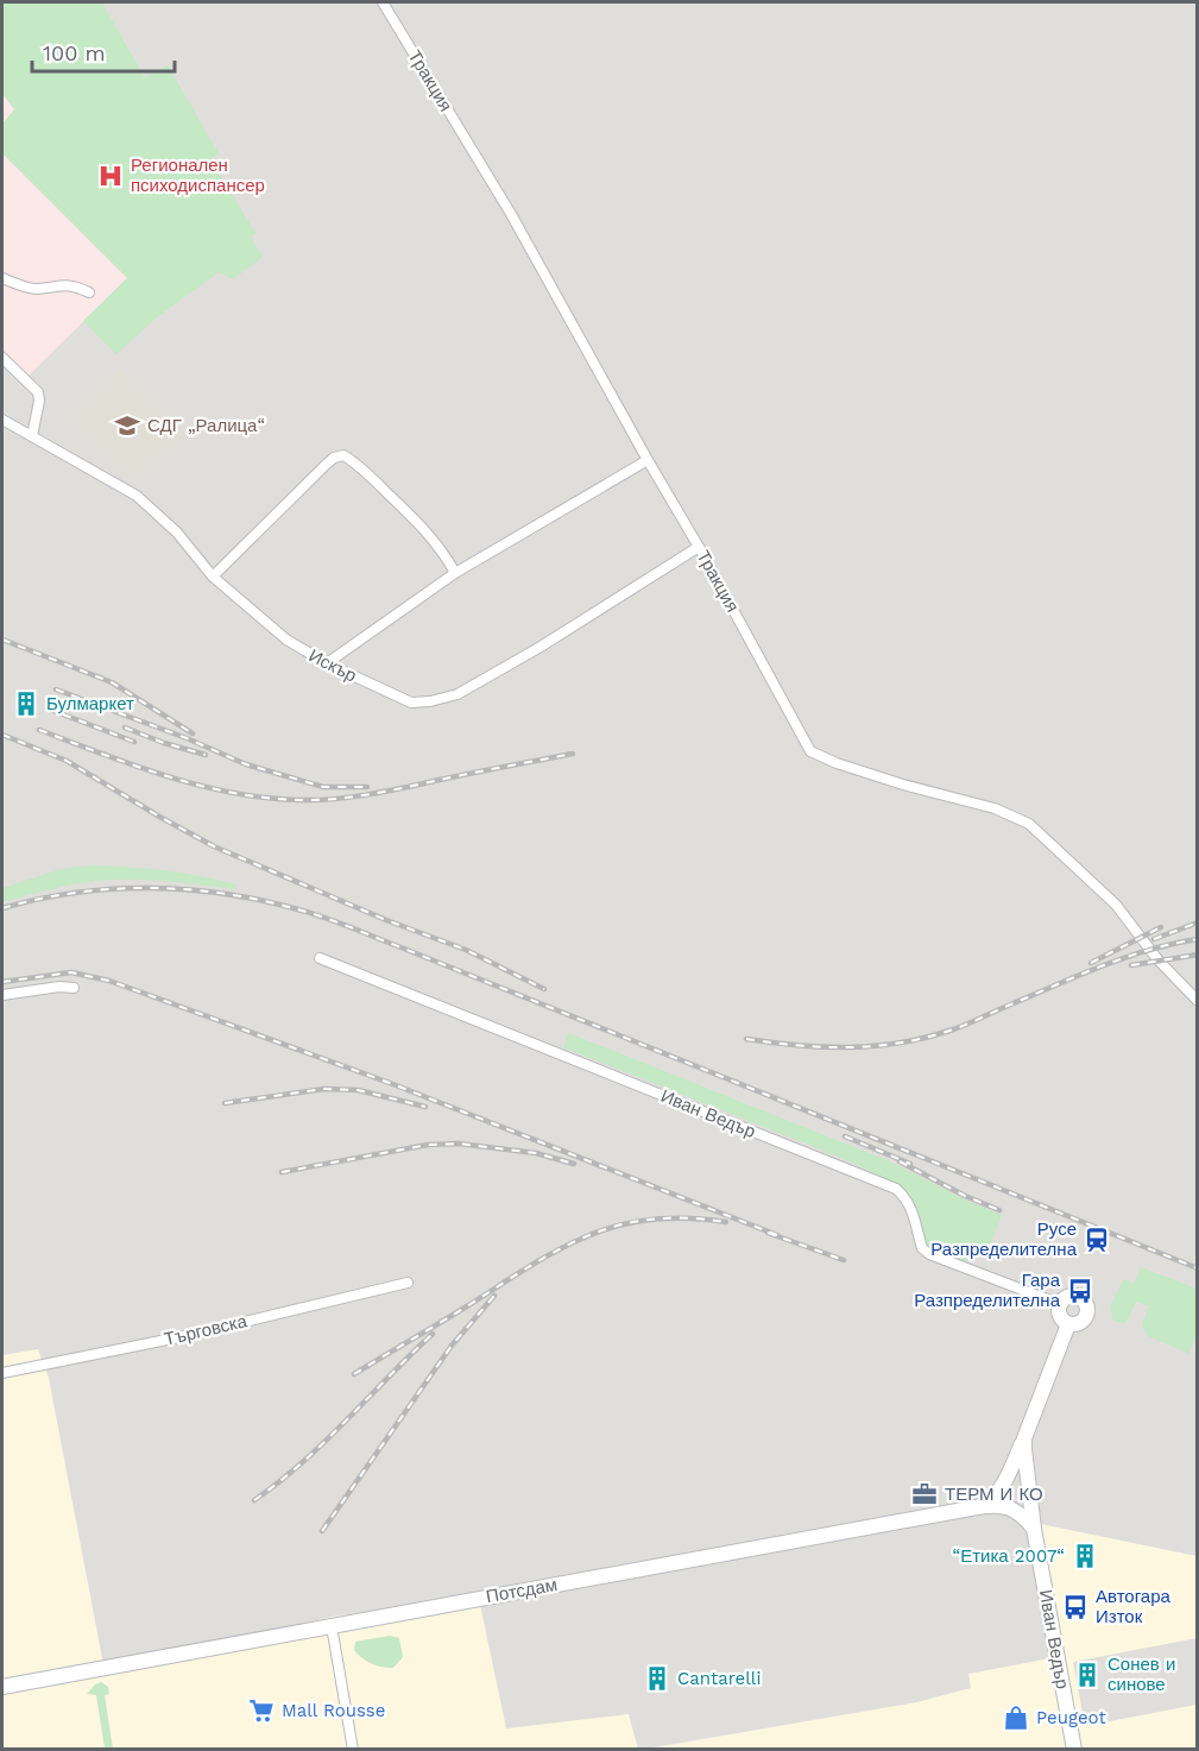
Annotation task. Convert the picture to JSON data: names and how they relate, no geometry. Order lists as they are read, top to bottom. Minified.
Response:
{"streets":{"street":["Тракция","Искър","Иван Ведър","Търговска","Потсдам"]},"crossings":[["Тракция","Искър"],["Иван Ведър","Потсдам"]],"places":{"hospital":["Регионален психодиспансер"],"school or university":["СДГ „Ралица“"],"building":["Булмаркет","“Етика 2007“","Сонев и синове","Cantarelli"],"station":["Русе Разпределителна"],"bus stop":["Гара Разпределителна","Автогара Изток"],"office":["ТЕРМ И КО"],"supermarket":["Mall Rousse"],"shop":["Peugeot"]},"scale_bar":"100 m"}
